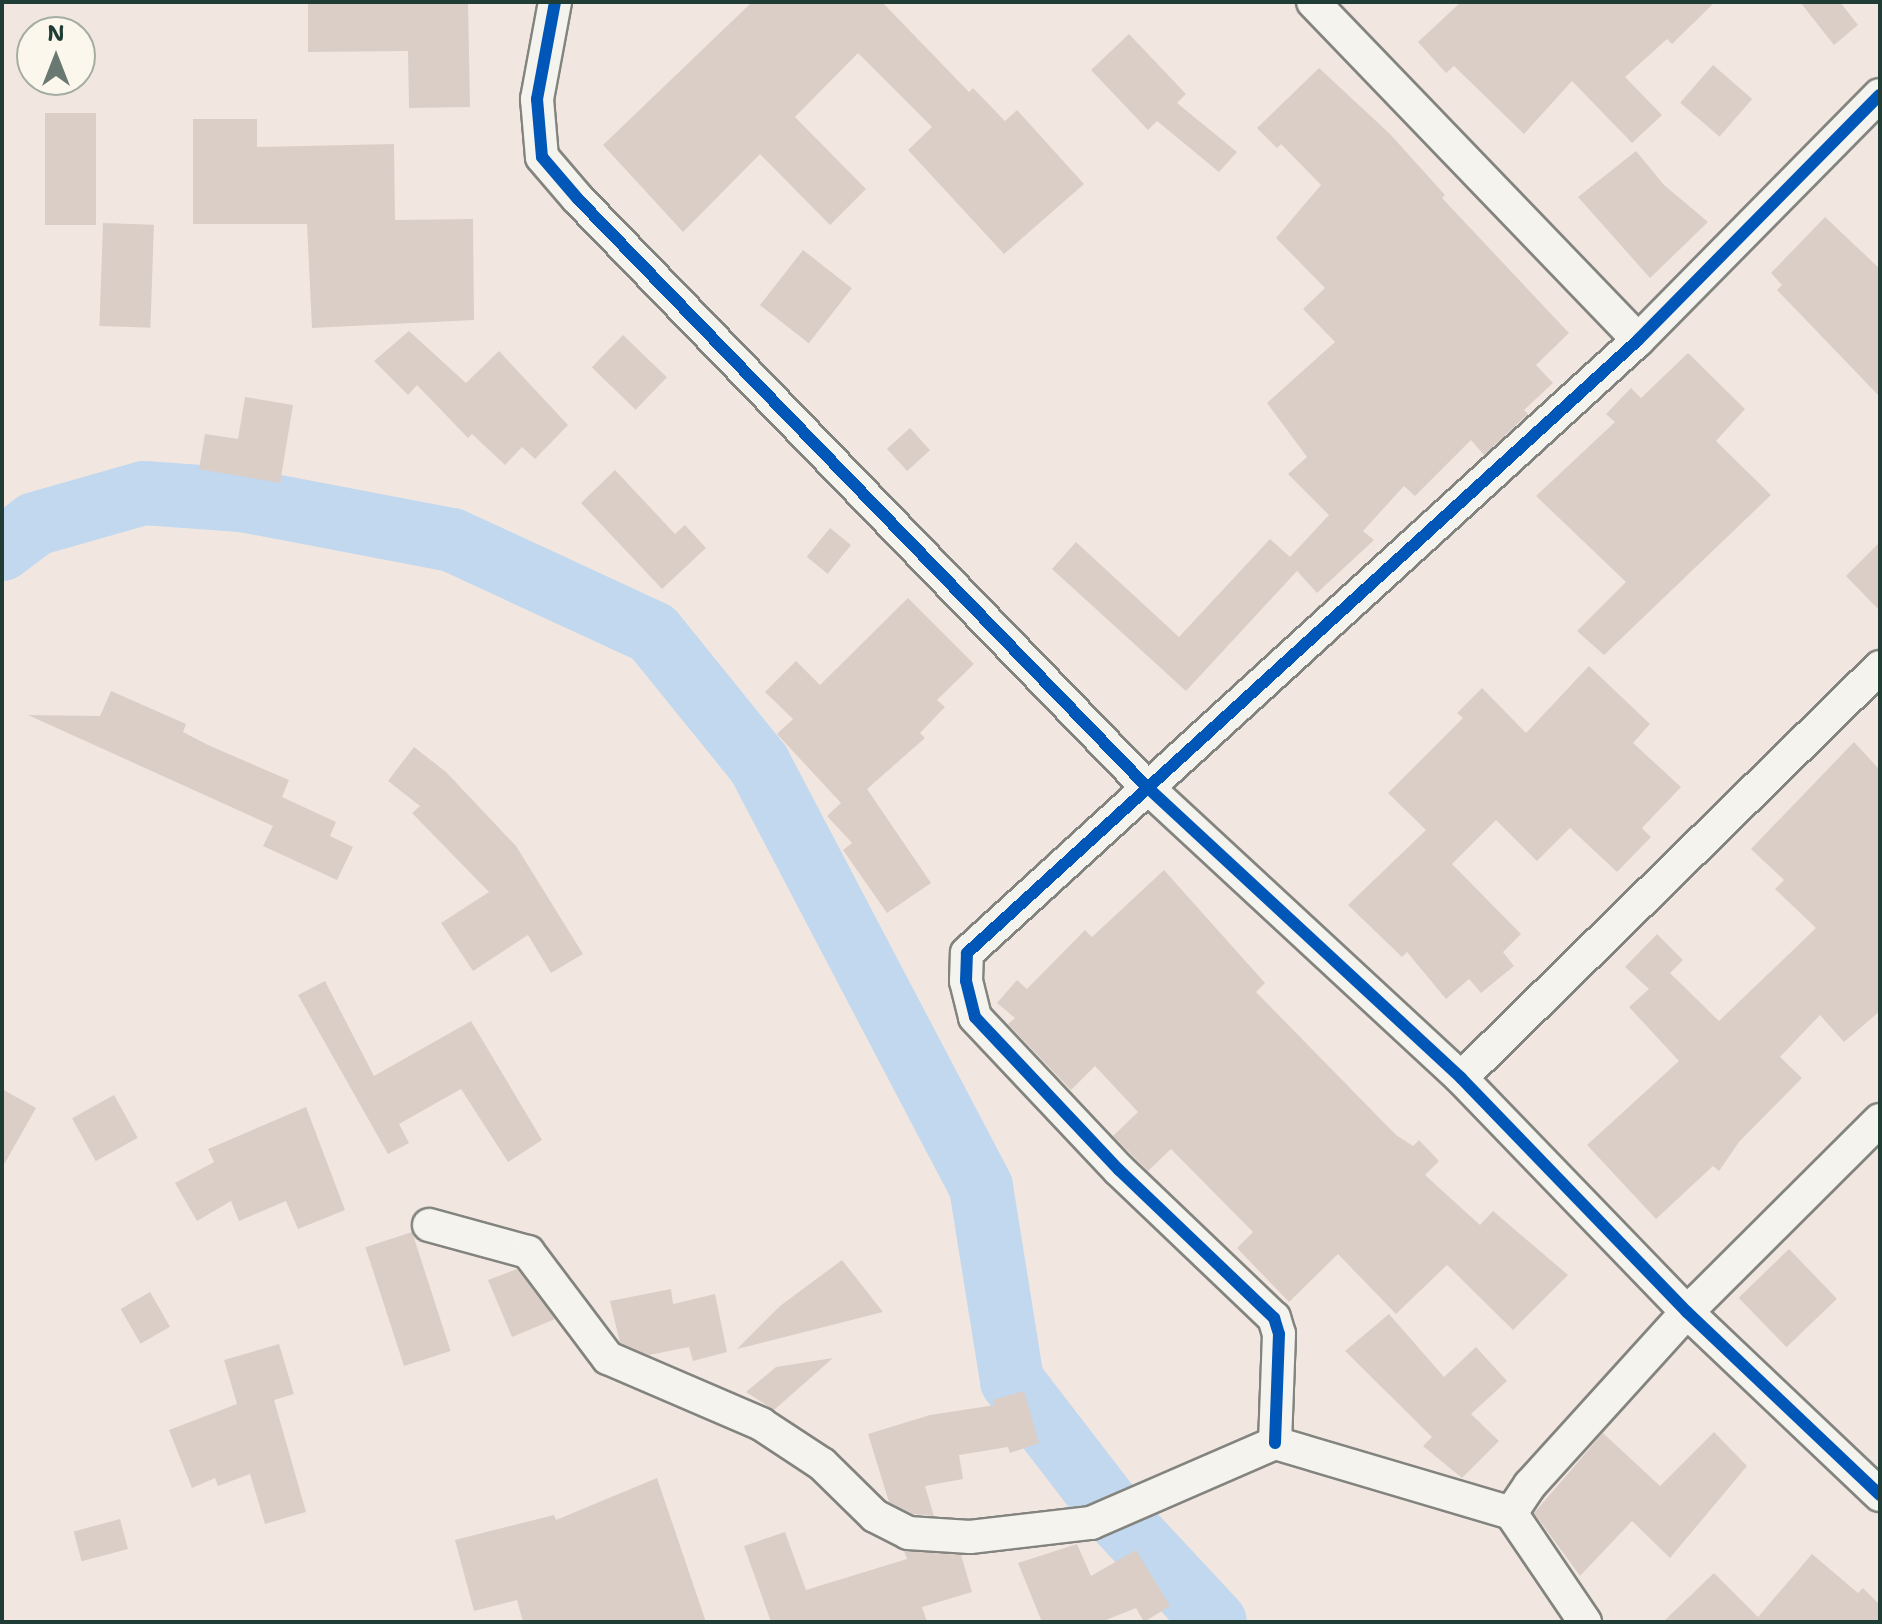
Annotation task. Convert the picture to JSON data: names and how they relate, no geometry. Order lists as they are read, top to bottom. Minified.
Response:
{"north":"top"}
